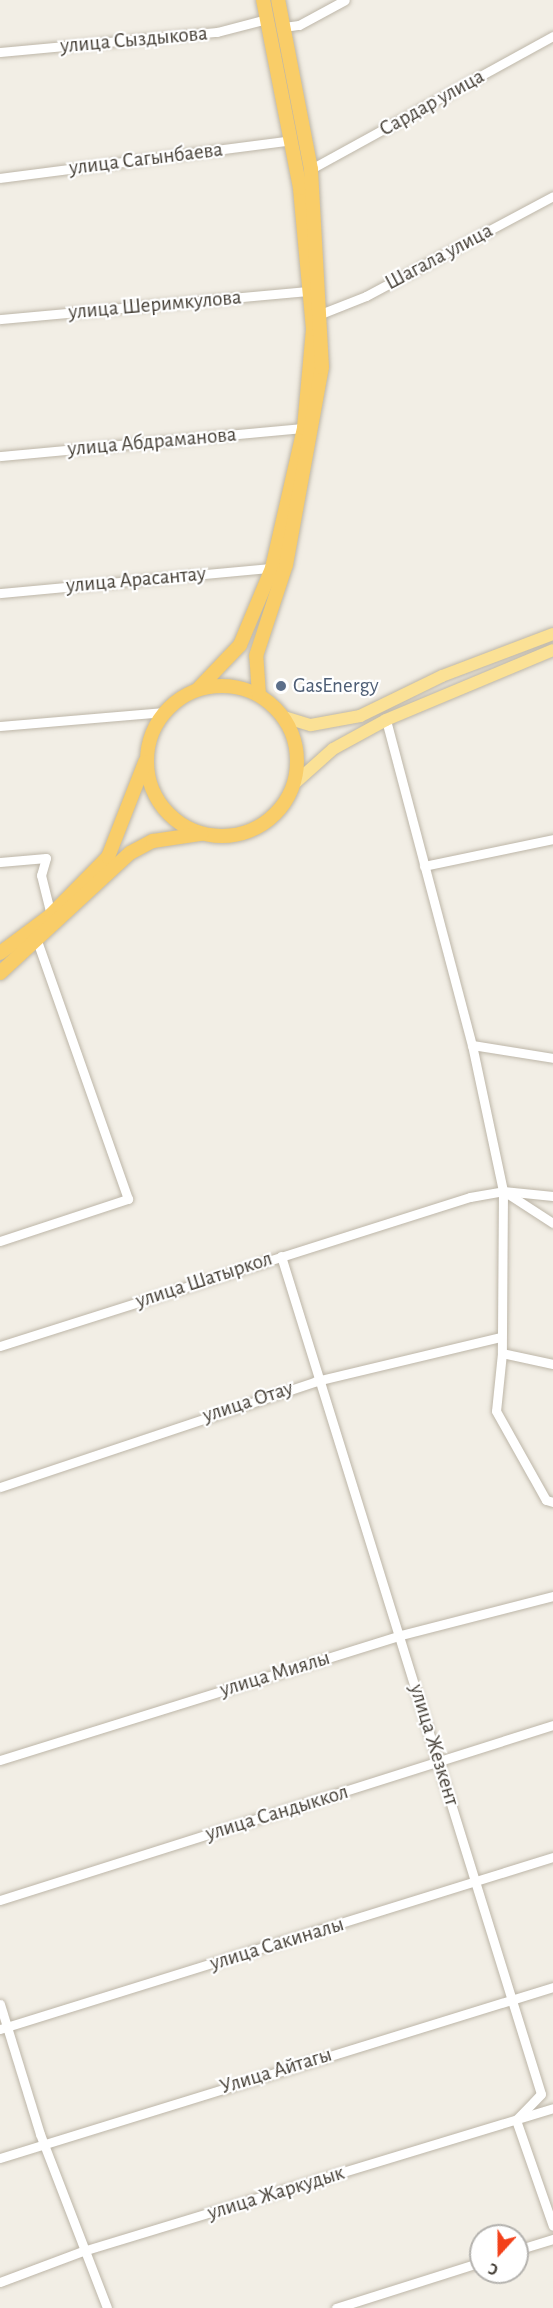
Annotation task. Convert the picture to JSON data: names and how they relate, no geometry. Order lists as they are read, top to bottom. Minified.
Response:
{"streets":{"street":["улица Сыздыкова","Сардар улица","улица Сагынбаева","Шагала улица","улица Шеримкулова","улица Абдраманова","улица Арасантау","улица Шатыркол","улица Отау","улица Миялы","улица Жезкент","улица Сандыккол","улица Сакиналы","Улица Айтагы","улица Жаркудык"]},"crossings":[["улица Шатыркол","улица Жезкент"],["улица Отау","улица Жезкент"],["улица Миялы","улица Жезкент"],["улица Жезкент","улица Сандыккол"],["улица Жезкент","улица Сакиналы"],["улица Жезкент","Улица Айтагы"],["улица Жезкент","улица Жаркудык"]],"places":["GasEnergy"],"north":"bottom"}
